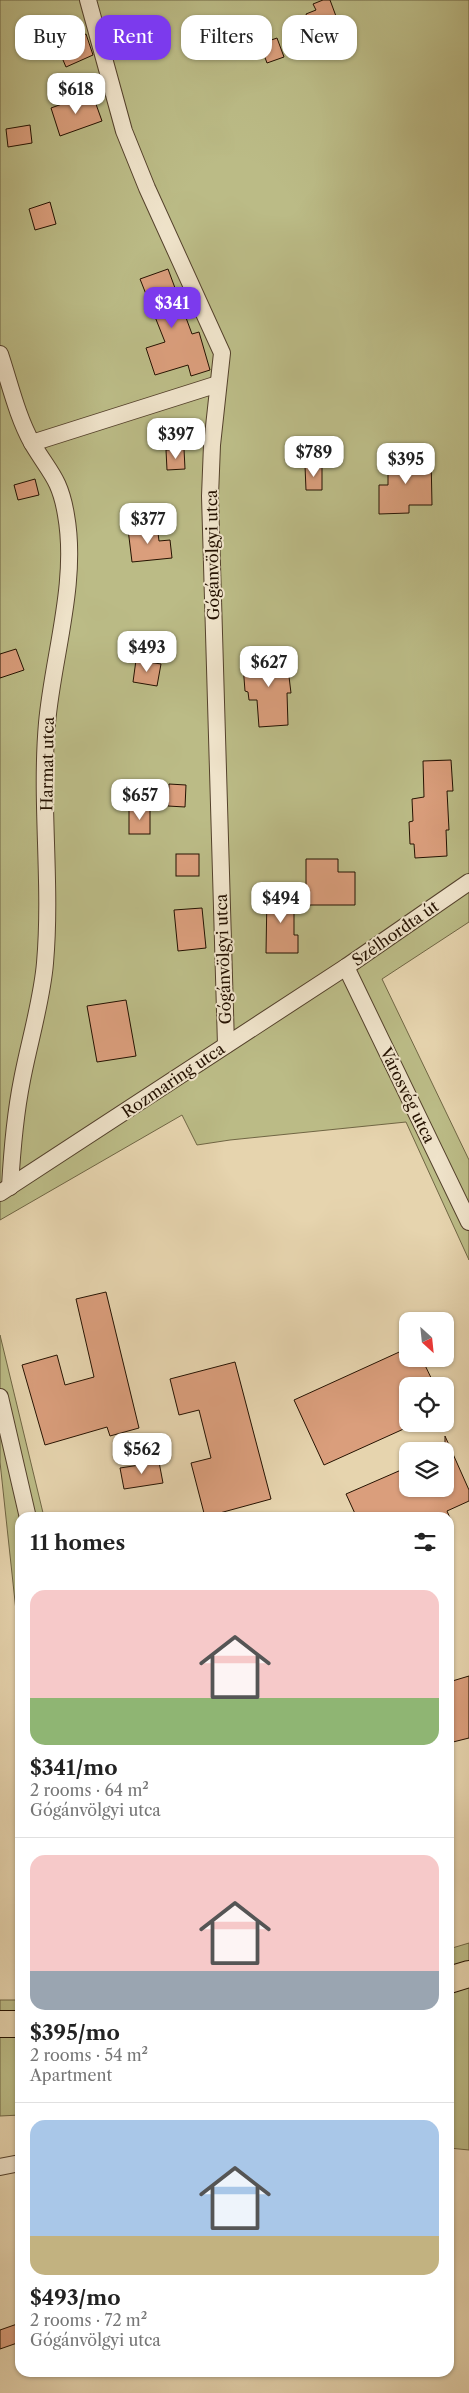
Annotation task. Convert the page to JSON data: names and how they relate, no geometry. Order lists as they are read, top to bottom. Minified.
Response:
{"streets":{"street":["Gógánvölgyi utca","Harmat utca","Szélhordta út","Rozmaring utca","Városvég utca"]},"crossings":[["Gógánvölgyi utca","Rozmaring utca"],["Harmat utca","Rozmaring utca"],["Szélhordta út","Rozmaring utca"],["Szélhordta út","Városvég utca"],["Rozmaring utca","Városvég utca"]],"north":"bottom right","page":{"chip":["Buy","Rent","Filters","New"],"price":["$618","$341","$397","$789","$395","$377","$493","$627","$657","$494","$562"],"heading":"11 homes","list":[{"name":"$341/mo","note":"2 rooms · 64 m² · Gógánvölgyi utca"},{"name":"$395/mo","note":"2 rooms · 54 m² · Apartment"},{"name":"$493/mo","note":"2 rooms · 72 m² · Gógánvölgyi utca"}]}}
